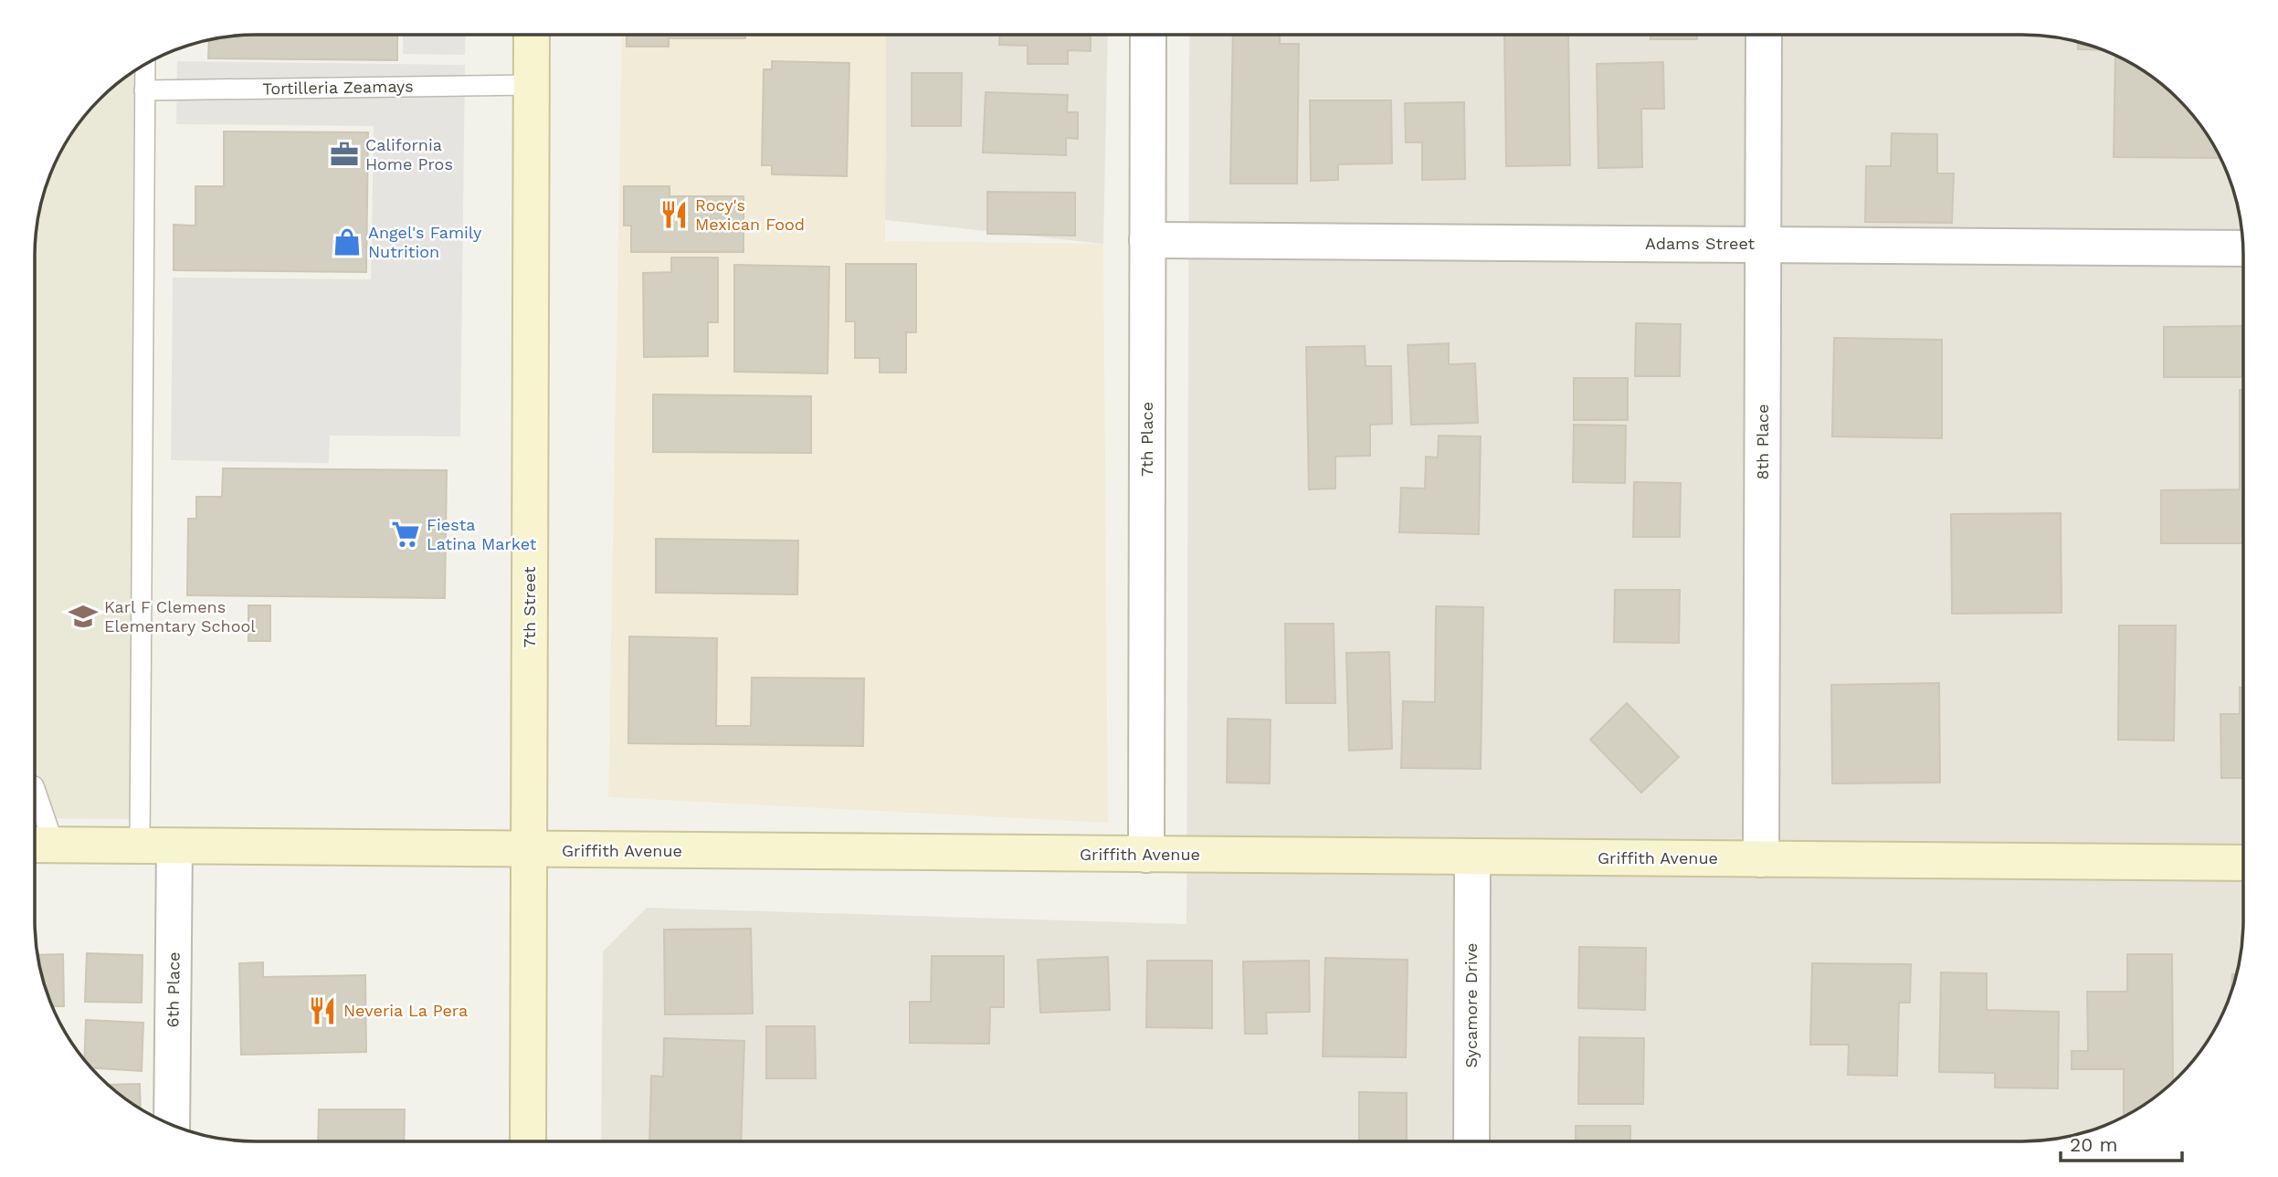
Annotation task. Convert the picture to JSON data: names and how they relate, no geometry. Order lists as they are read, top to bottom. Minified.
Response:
{"streets":{"main road":["7th Street","Griffith Avenue"],"street":["Adams Street","7th Place","8th Place","6th Place","Sycamore Drive"],"lane":["Tortilleria Zeamays"]},"crossings":[["Tortilleria Zeamays","7th Street"],["Adams Street","7th Place"],["Adams Street","8th Place"],["7th Place","Griffith Avenue"],["8th Place","Griffith Avenue"],["7th Street","Griffith Avenue"],["Griffith Avenue","6th Place"],["Griffith Avenue","Sycamore Drive"]],"places":{"office":["California Home Pros"],"restaurant":["Rocy's Mexican Food","Neveria La Pera"],"shop":["Angel's Family Nutrition"],"supermarket":["Fiesta Latina Market"],"school or university":["Karl F Clemens Elementary School"]},"scale_bar":"20 m"}
